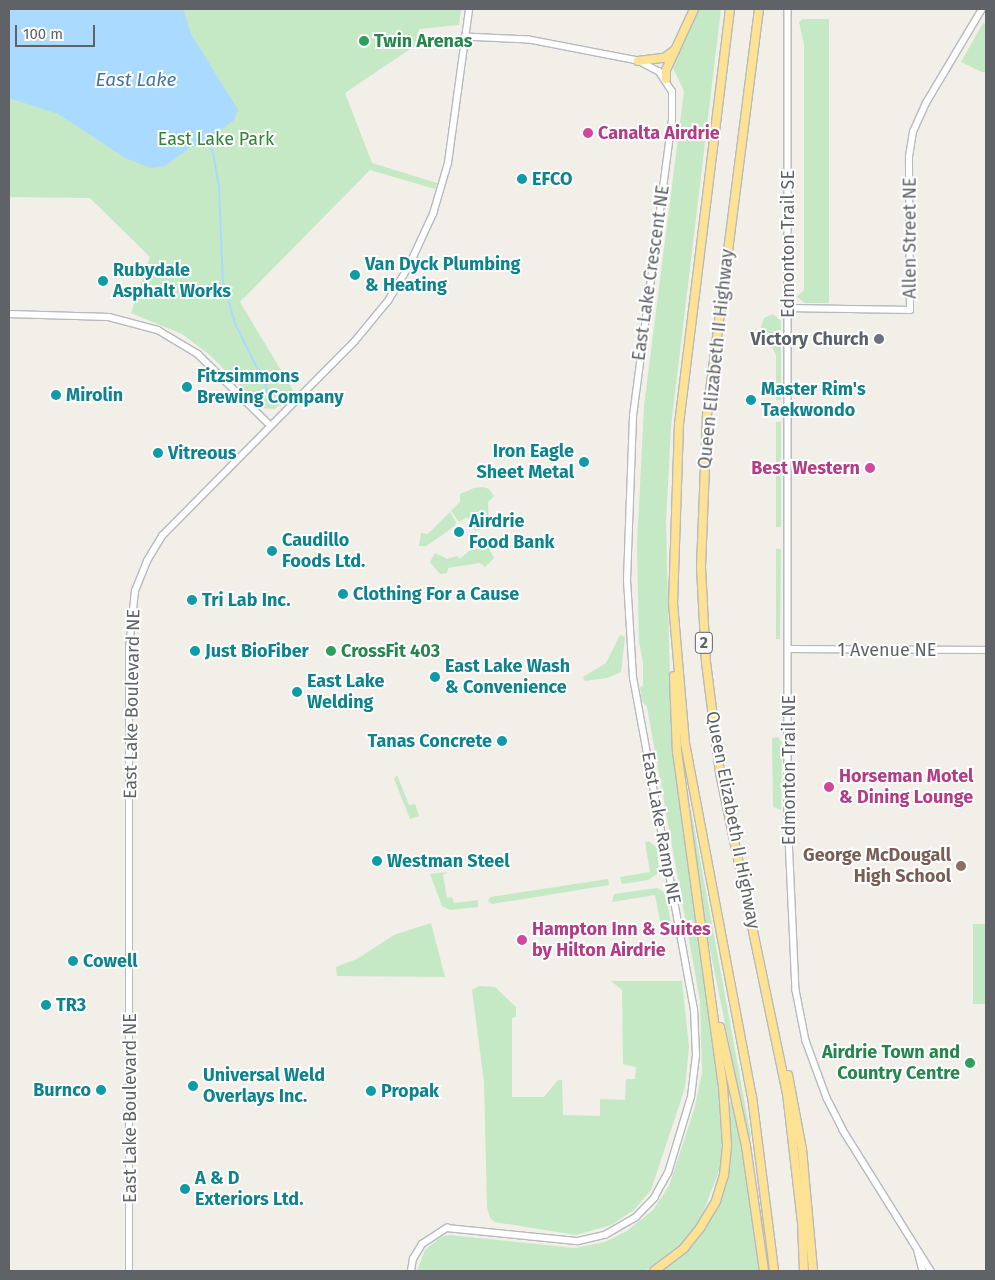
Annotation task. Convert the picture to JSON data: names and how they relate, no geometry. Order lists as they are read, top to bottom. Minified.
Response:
{"streets":{"highway":["Queen Elizabeth II Highway","2"],"street":["Allen Street NE","Edmonton Trail SE","East Lake Crescent NE","1 Avenue NE","East Lake Boulevard NE","Edmonton Trail NE","East Lake Ramp NE"]},"crossings":[["Allen Street NE","Edmonton Trail SE"],["Edmonton Trail SE","Edmonton Trail NE"],["East Lake Crescent NE","East Lake Ramp NE"],["1 Avenue NE","Edmonton Trail NE"]],"water":["East Lake"],"parks":["East Lake Park"],"places":["Twin Arenas","Canalta Airdrie","EFCO","Van Dyck Plumbing & Heating","Rubydale Asphalt Works","Victory Church","Fitzsimmons Brewing Company","Mirolin","Master Rim's Taekwondo","Vitreous","Iron Eagle Sheet Metal","Best Western","Airdrie Food Bank","Caudillo Foods Ltd.","Clothing For a Cause","Tri Lab Inc.","Just BioFiber","CrossFit 403","East Lake Wash & Convenience","East Lake Welding","Tanas Concrete","Horseman Motel & Dining Lounge","Westman Steel","George McDougall High School","Hampton Inn & Suites by Hilton Airdrie","Cowell","TR3","Airdrie Town and Country Centre","Universal Weld Overlays Inc.","Burnco","Propak","A & D Exteriors Ltd."],"scale_bar":"100 m"}
